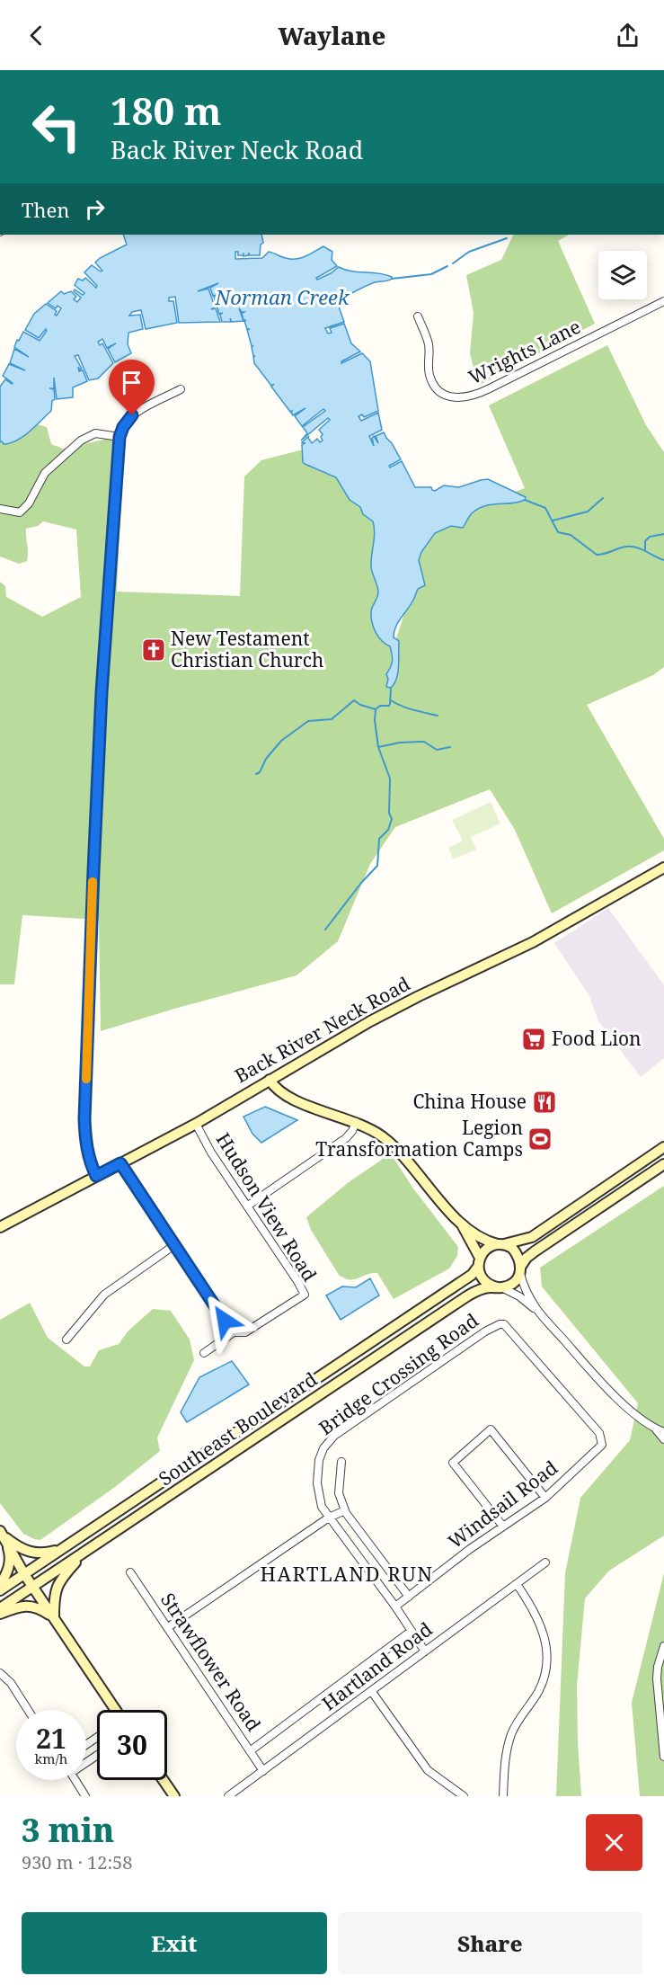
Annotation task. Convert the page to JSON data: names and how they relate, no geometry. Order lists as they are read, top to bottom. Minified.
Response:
{"streets":{"main road":["Back River Neck Road","Southeast Boulevard"],"street":["Wrights Lane","Hudson View Road","Bridge Crossing Road","Windsail Road","Strawflower Road","Hartland Road"]},"crossings":[["Back River Neck Road","Hudson View Road"],["Bridge Crossing Road","Windsail Road"],["Bridge Crossing Road","Hartland Road"],["Strawflower Road","Hartland Road"]],"districts":["HARTLAND RUN"],"water":["Norman Creek"],"places":{"church":["New Testament Christian Church"],"supermarket":["Food Lion"],"restaurant":["China House"],"sports":["Legion Transformation Camps"]},"page":{"header":"Waylane","turn":["180 m","Back River Neck Road"],"then":"Then","speed":"21 km/h","limit":"30","heading":["3 min","930 m · 12:58"],"buttons":["Exit","Share"]}}
